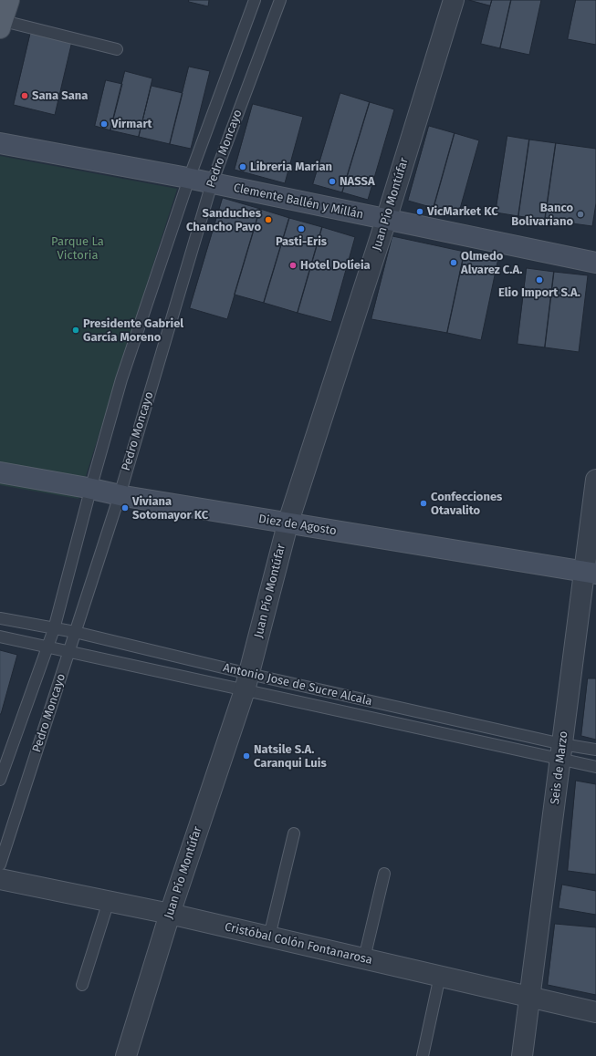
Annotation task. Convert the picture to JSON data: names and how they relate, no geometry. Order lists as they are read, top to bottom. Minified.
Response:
{"streets":{"street":["Clemente Ballén y Millán","Juan Pío Montúfar","Diez de Agosto","Seis de Marzo","Cristóbal Colón Fontanarosa"],"lane":["Pedro Moncayo","Antonio Jose de Sucre Alcala"]},"crossings":[["Pedro Moncayo","Clemente Ballén y Millán"],["Pedro Moncayo","Diez de Agosto"],["Pedro Moncayo","Antonio Jose de Sucre Alcala"],["Clemente Ballén y Millán","Juan Pío Montúfar"],["Juan Pío Montúfar","Diez de Agosto"],["Juan Pío Montúfar","Antonio Jose de Sucre Alcala"],["Juan Pío Montúfar","Cristóbal Colón Fontanarosa"],["Diez de Agosto","Seis de Marzo"],["Antonio Jose de Sucre Alcala","Seis de Marzo"],["Seis de Marzo","Cristóbal Colón Fontanarosa"]],"parks":["Parque La Victoria"],"places":["Sana Sana","Virmart","Libreria Marian","NASSA","VicMarket KC","Banco Bolivariano","Sanduches Chancho Pavo","Pasti-Eris","Olmedo Alvarez C.A.","Hotel Dolíeia","Elio Import S.A.","Presidente Gabriel García Moreno","Confecciones Otavalito","Viviana Sotomayor KC","Natsile S.A. Caranqui Luis"]}
